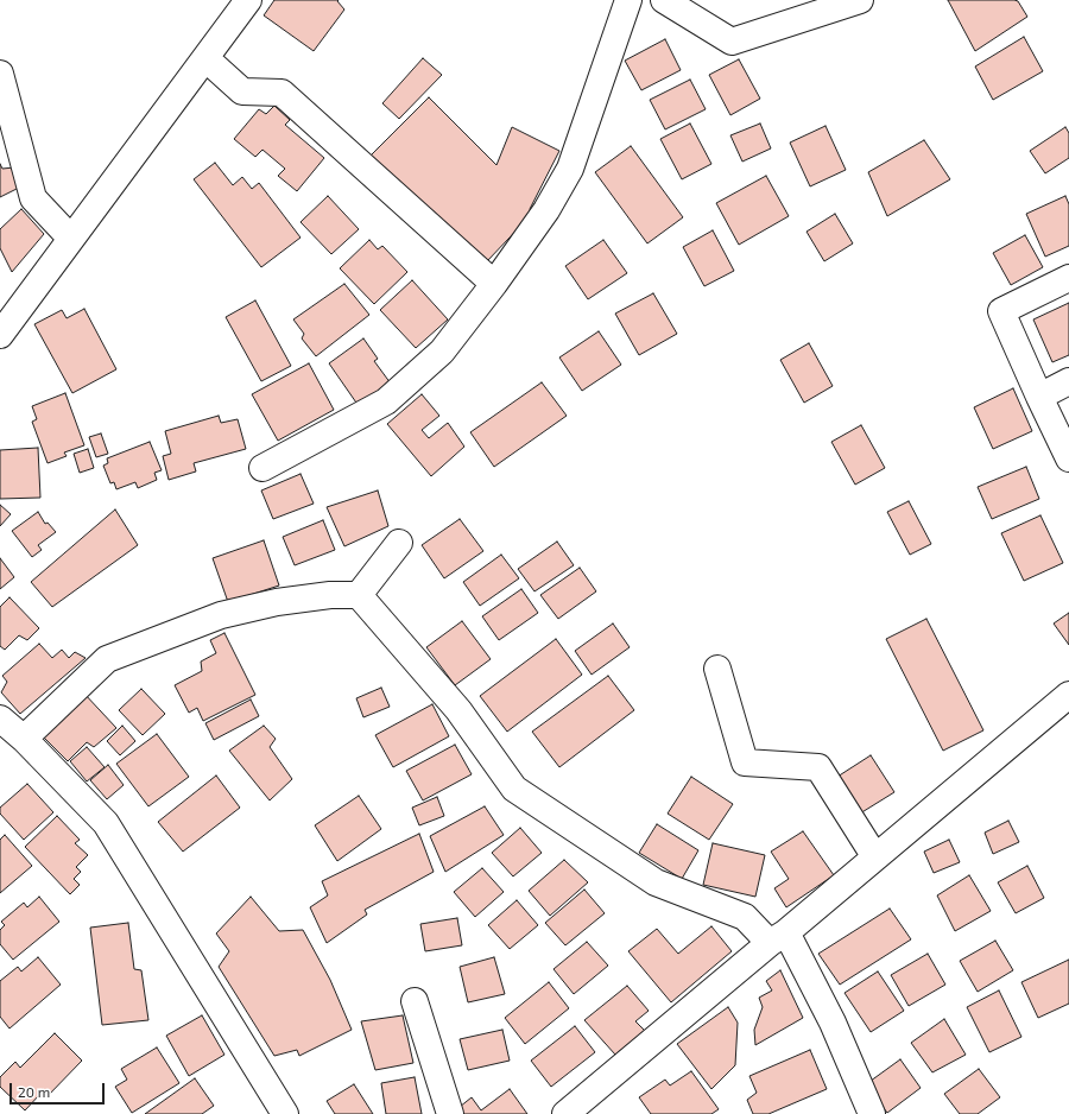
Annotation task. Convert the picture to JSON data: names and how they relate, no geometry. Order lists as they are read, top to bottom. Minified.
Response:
{"scale_bar":"20 m"}
